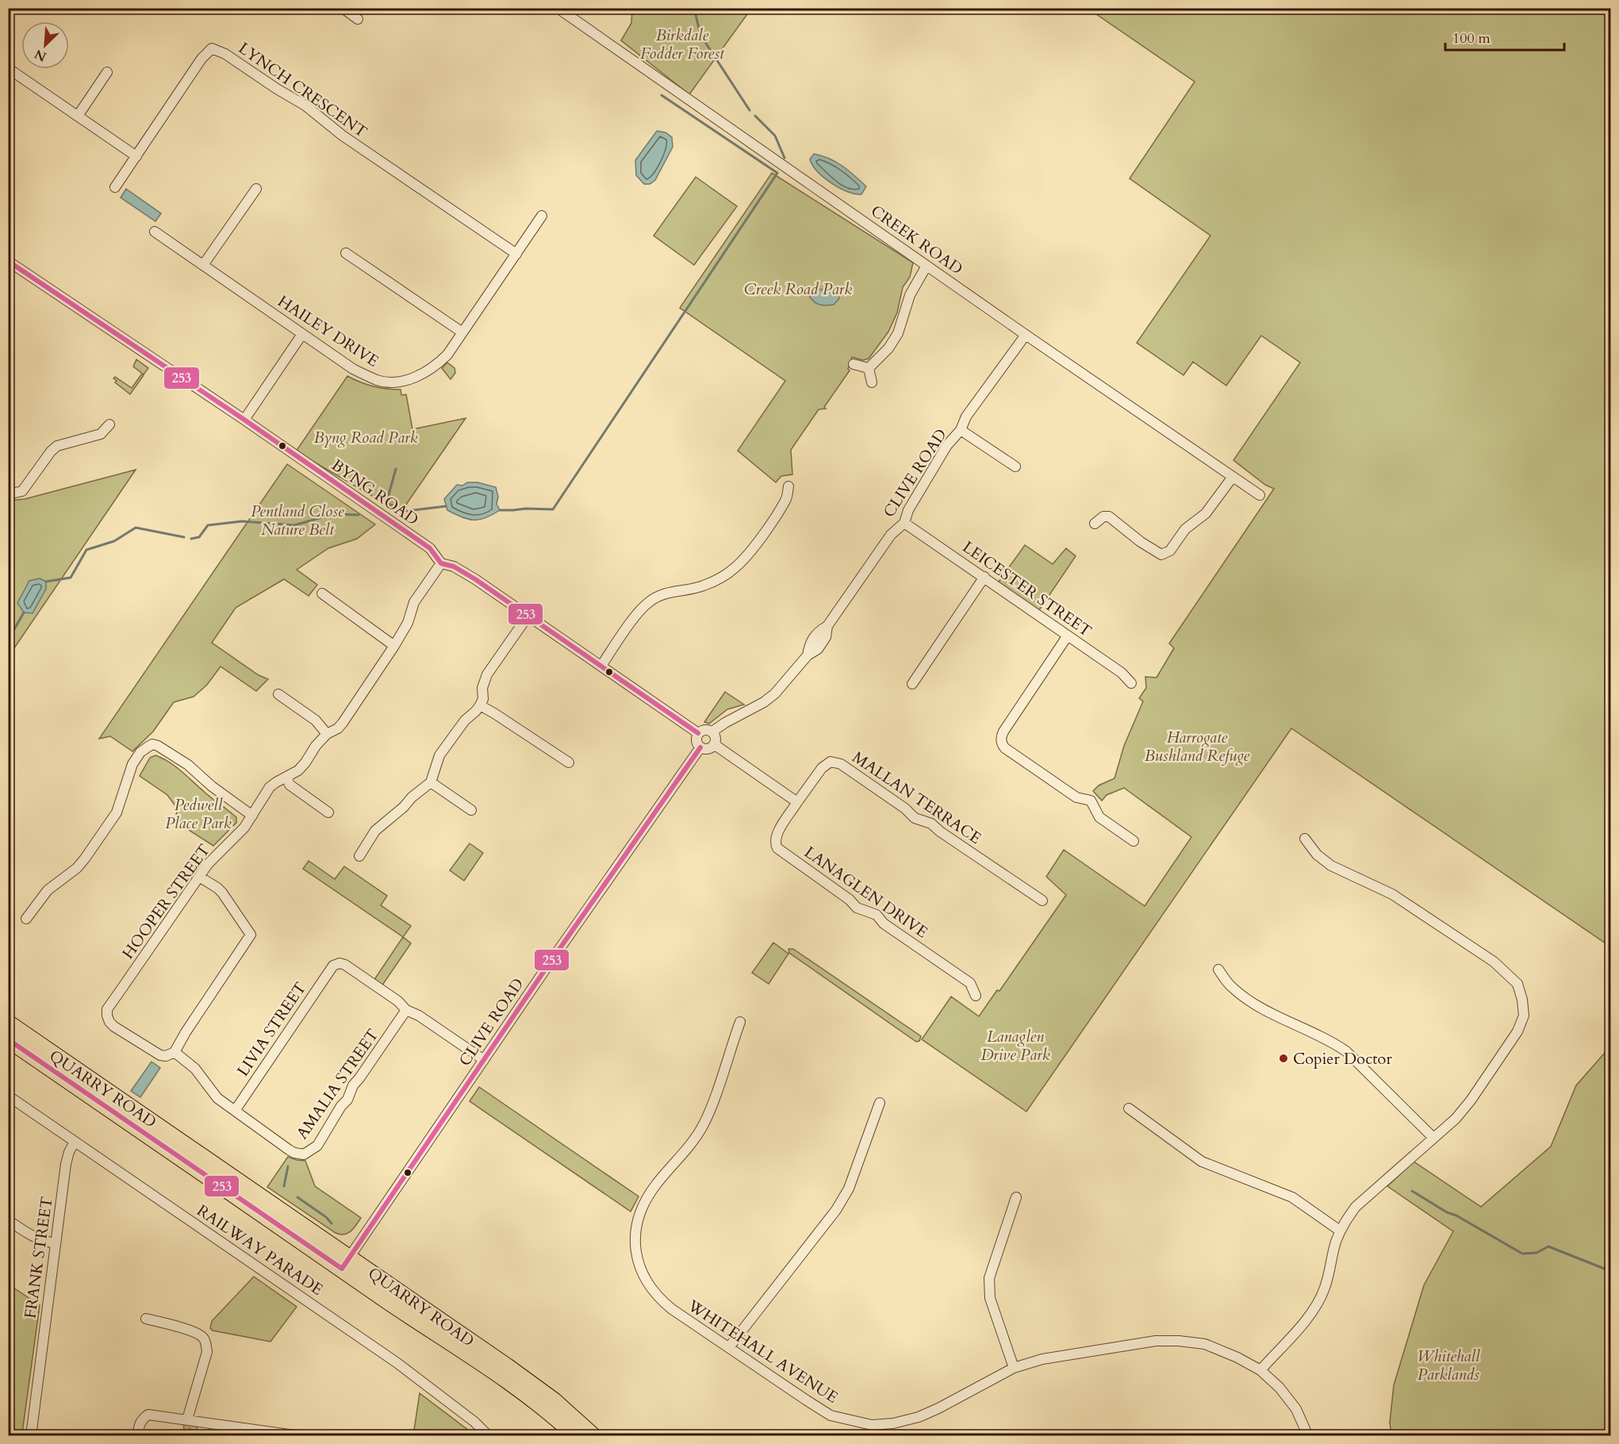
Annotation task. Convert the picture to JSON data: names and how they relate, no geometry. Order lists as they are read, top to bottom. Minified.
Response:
{"streets":{"main road":["QUARRY ROAD"],"street":["LYNCH CRESCENT","CREEK ROAD","HAILEY DRIVE","CLIVE ROAD","BYNG ROAD","LEICESTER STREET","MALLAN TERRACE","LANAGLEN DRIVE","HOOPER STREET","LIVIA STREET","AMALIA STREET","RAILWAY PARADE","FRANK STREET","WHITEHALL AVENUE"]},"crossings":[["LYNCH CRESCENT","HAILEY DRIVE"],["CREEK ROAD","CLIVE ROAD"],["CLIVE ROAD","BYNG ROAD"],["CLIVE ROAD","LEICESTER STREET"],["CLIVE ROAD","QUARRY ROAD"],["BYNG ROAD","HOOPER STREET"],["MALLAN TERRACE","LANAGLEN DRIVE"],["HOOPER STREET","AMALIA STREET"],["LIVIA STREET","AMALIA STREET"],["RAILWAY PARADE","FRANK STREET"]],"parks":["Birkdale Fodder Forest","Creek Road Park","Byng Road Park","Pentland Close Nature Belt","Harrogate Bushland Refuge","Pedwell Place Park","Lanaglen Drive Park","Whitehall Parklands"],"places":["Copier Doctor"],"lines":["transit line 253"],"scale_bar":"100 m","north":"bottom left"}
